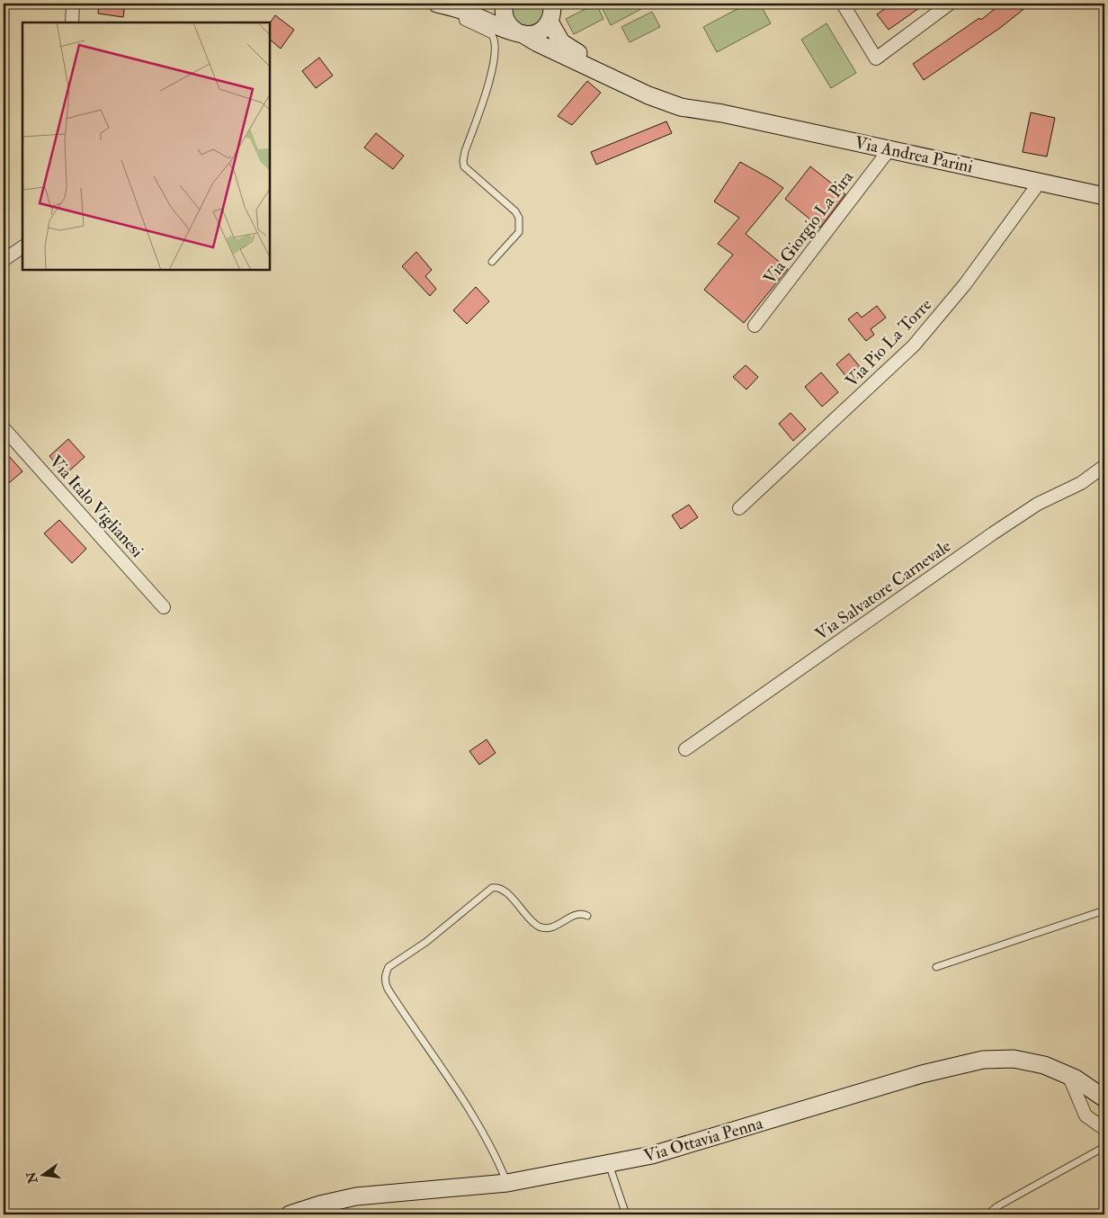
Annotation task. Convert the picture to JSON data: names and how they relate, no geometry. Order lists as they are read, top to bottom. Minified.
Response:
{"streets":{"main road":["Via Andrea Parini","Via Ottavia Penna"],"street":["Via Giorgio La Pira","Via Pio La Torre","Via Italo Viglianesi","Via Salvatore Carnevale"]},"crossings":[["Via Andrea Parini","Via Giorgio La Pira"],["Via Andrea Parini","Via Pio La Torre"]],"north":"left"}
